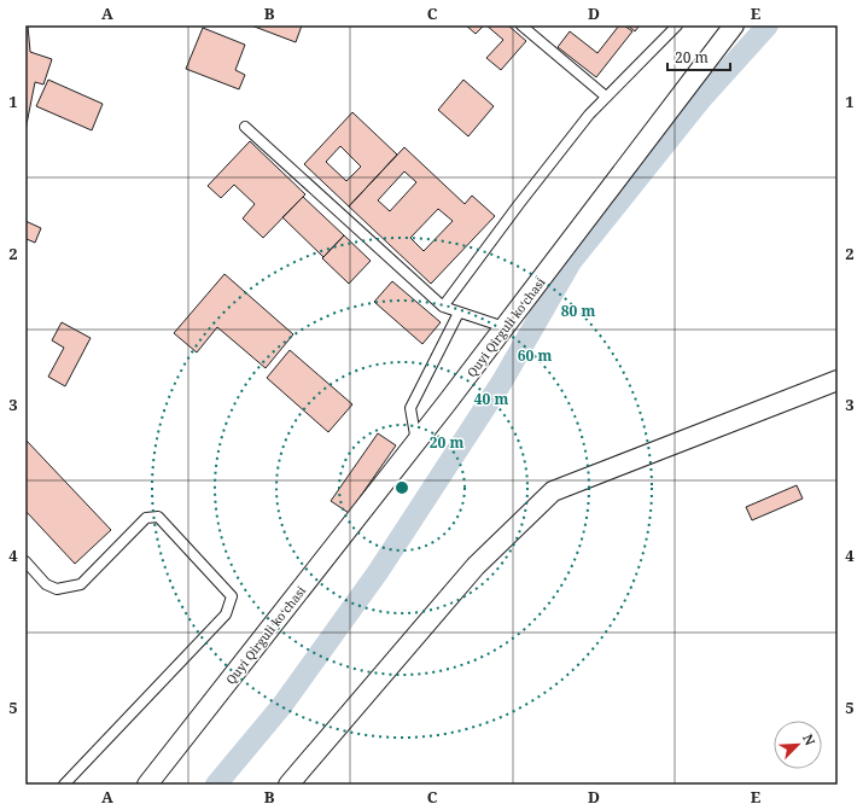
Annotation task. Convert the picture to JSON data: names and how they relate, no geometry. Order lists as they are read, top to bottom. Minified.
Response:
{"streets":{"street":["Quyi Qirguli koʻchasi"]},"scale_bar":"20 m","north":"top right","grid":{"columns":["A","B","C","D","E"],"rows":["1","2","3","4","5"]},"rings":["80 m","60 m","40 m","20 m"]}
